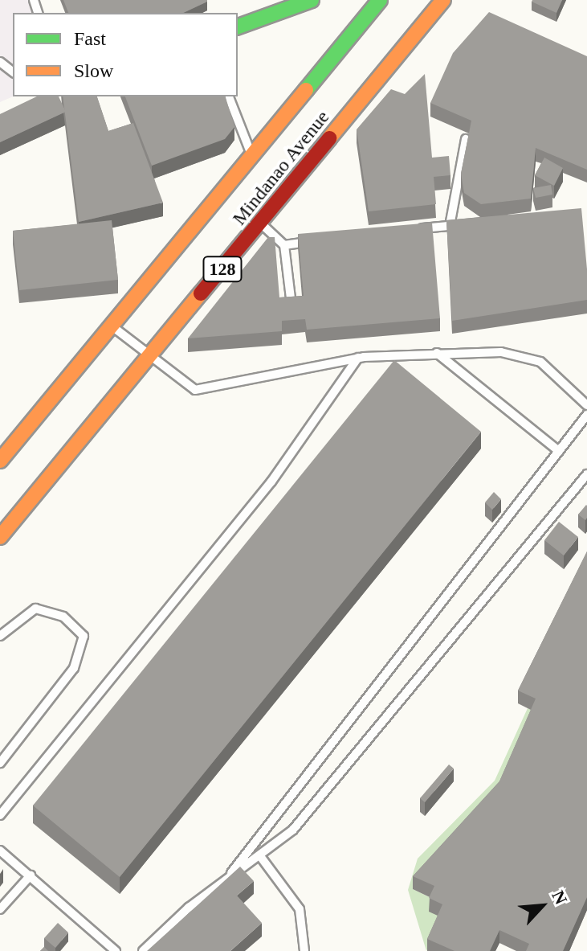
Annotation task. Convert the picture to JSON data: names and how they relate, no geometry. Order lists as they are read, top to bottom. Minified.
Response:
{"streets":{"main road":["Mindanao Avenue","128"]},"legend":["Fast","Slow"],"north":"top right"}
